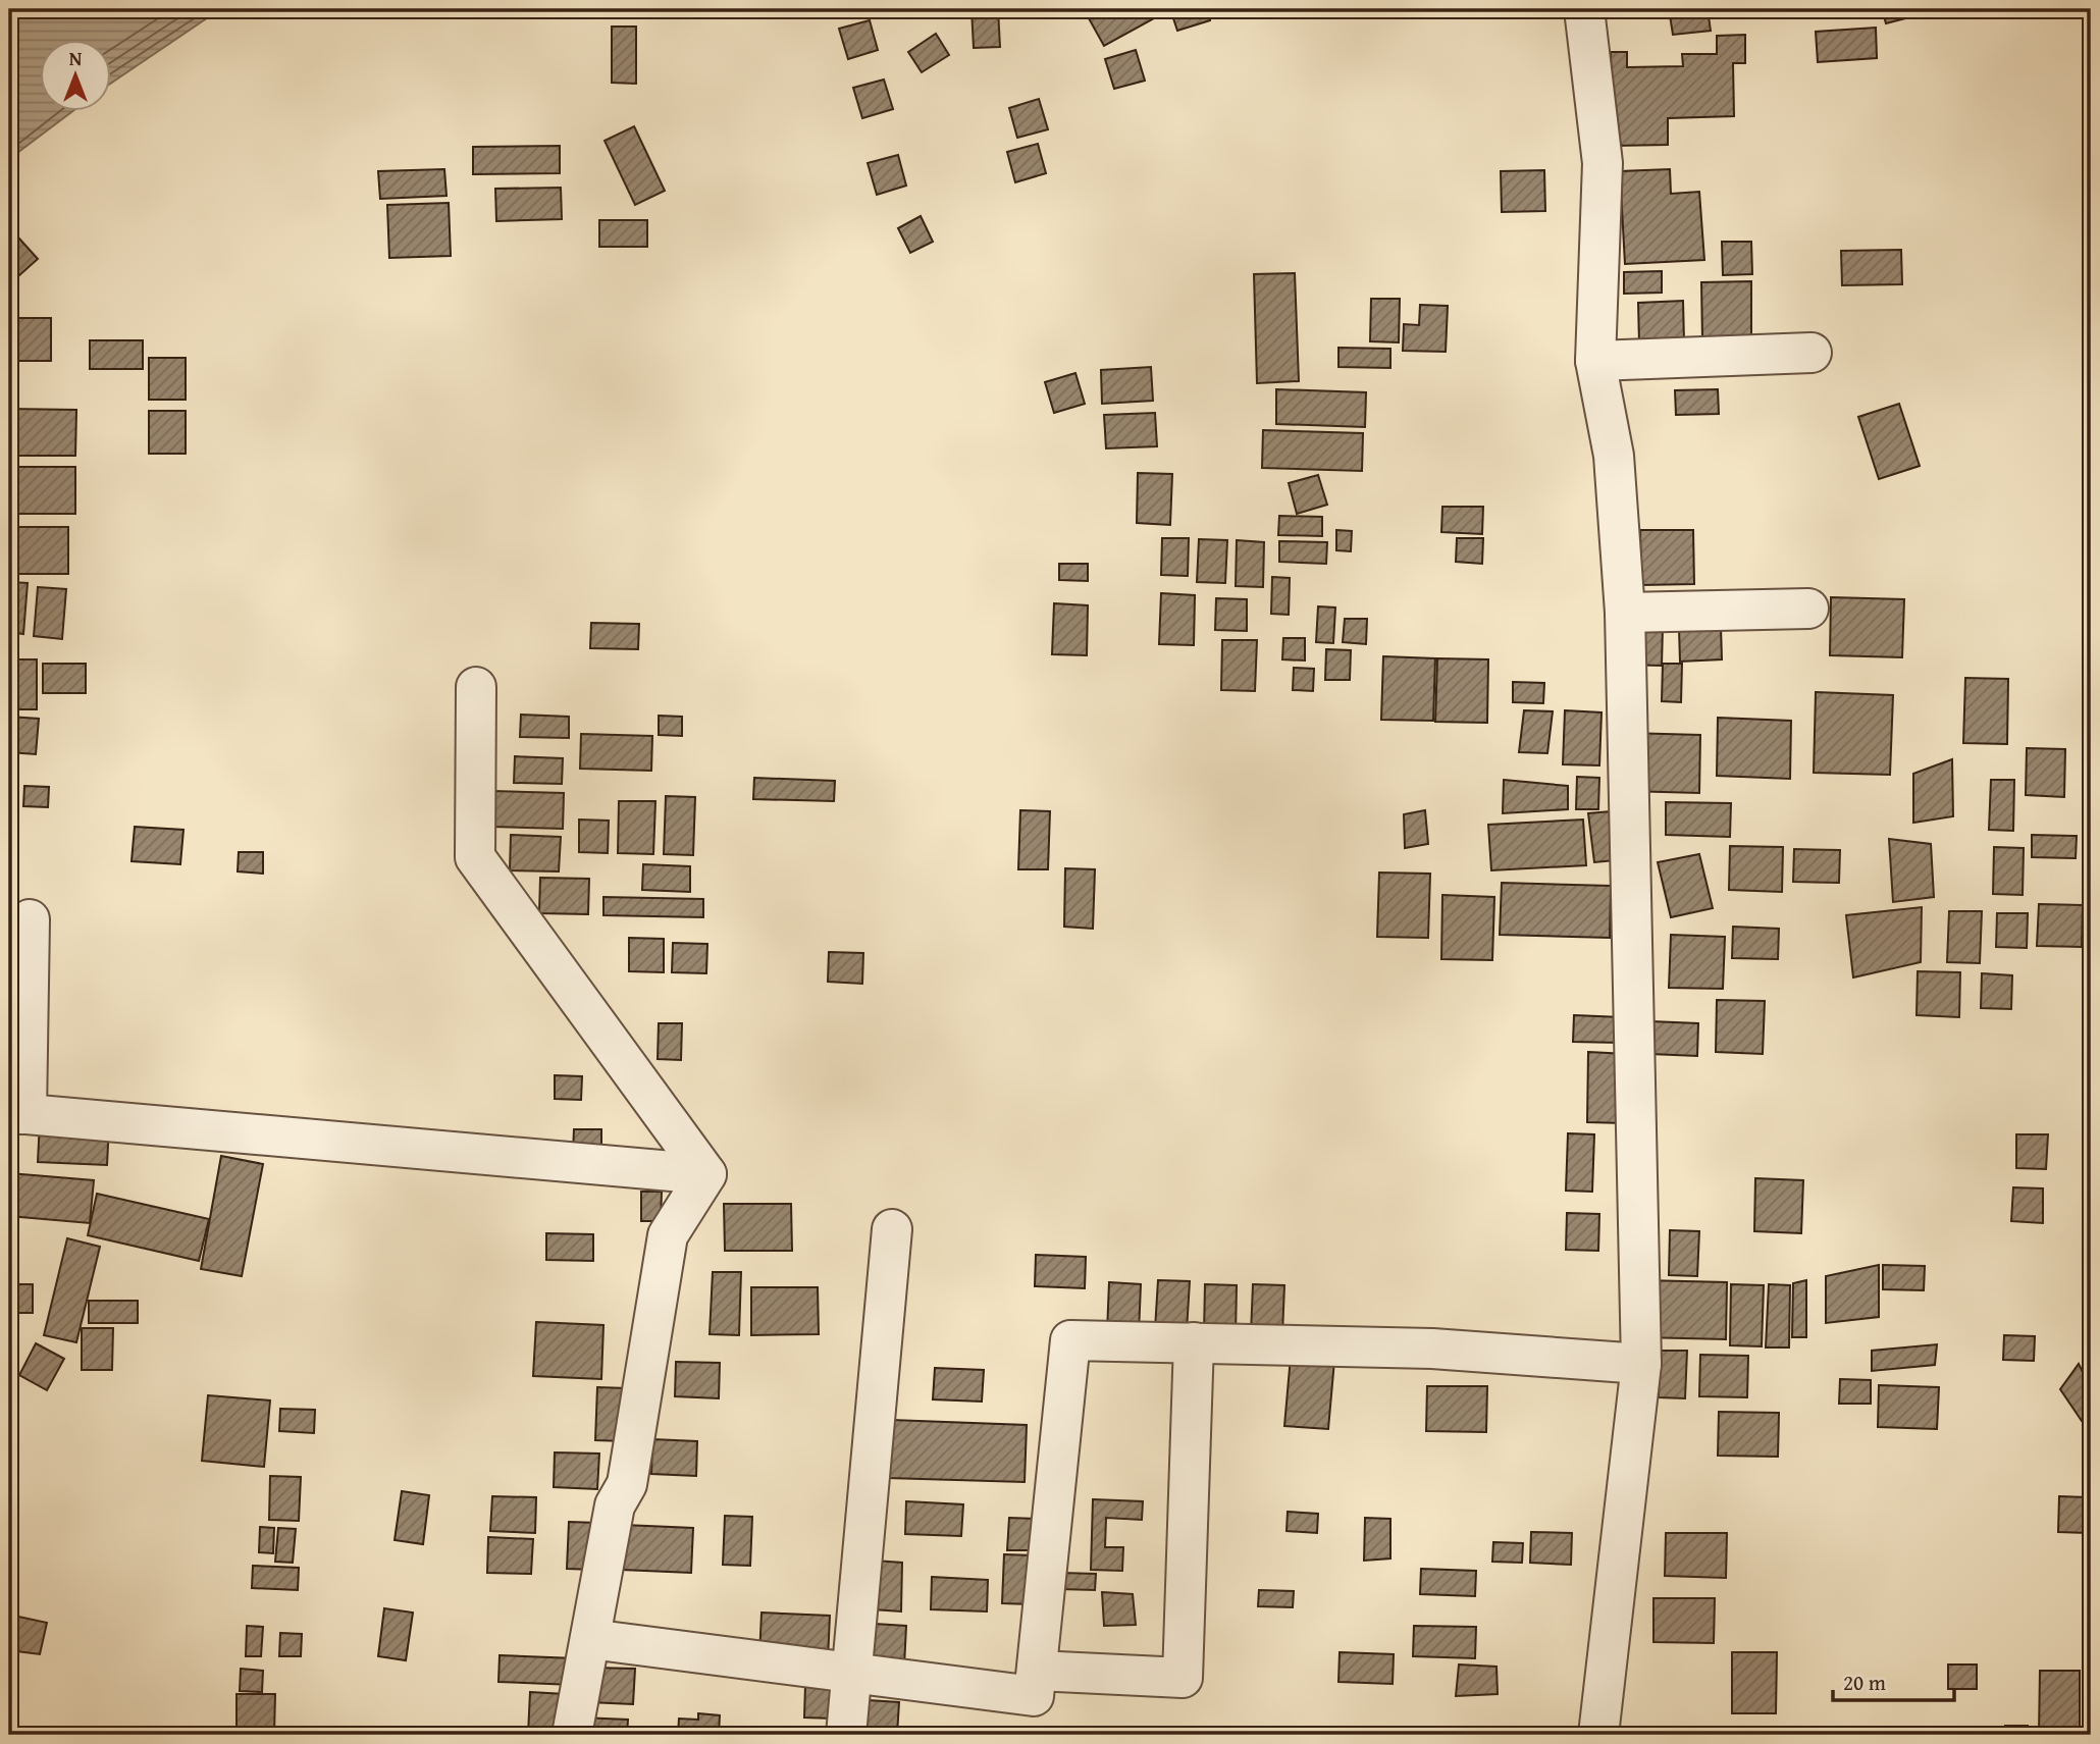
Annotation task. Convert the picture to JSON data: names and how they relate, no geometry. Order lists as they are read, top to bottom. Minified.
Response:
{"scale_bar":"20 m","north":"top"}
